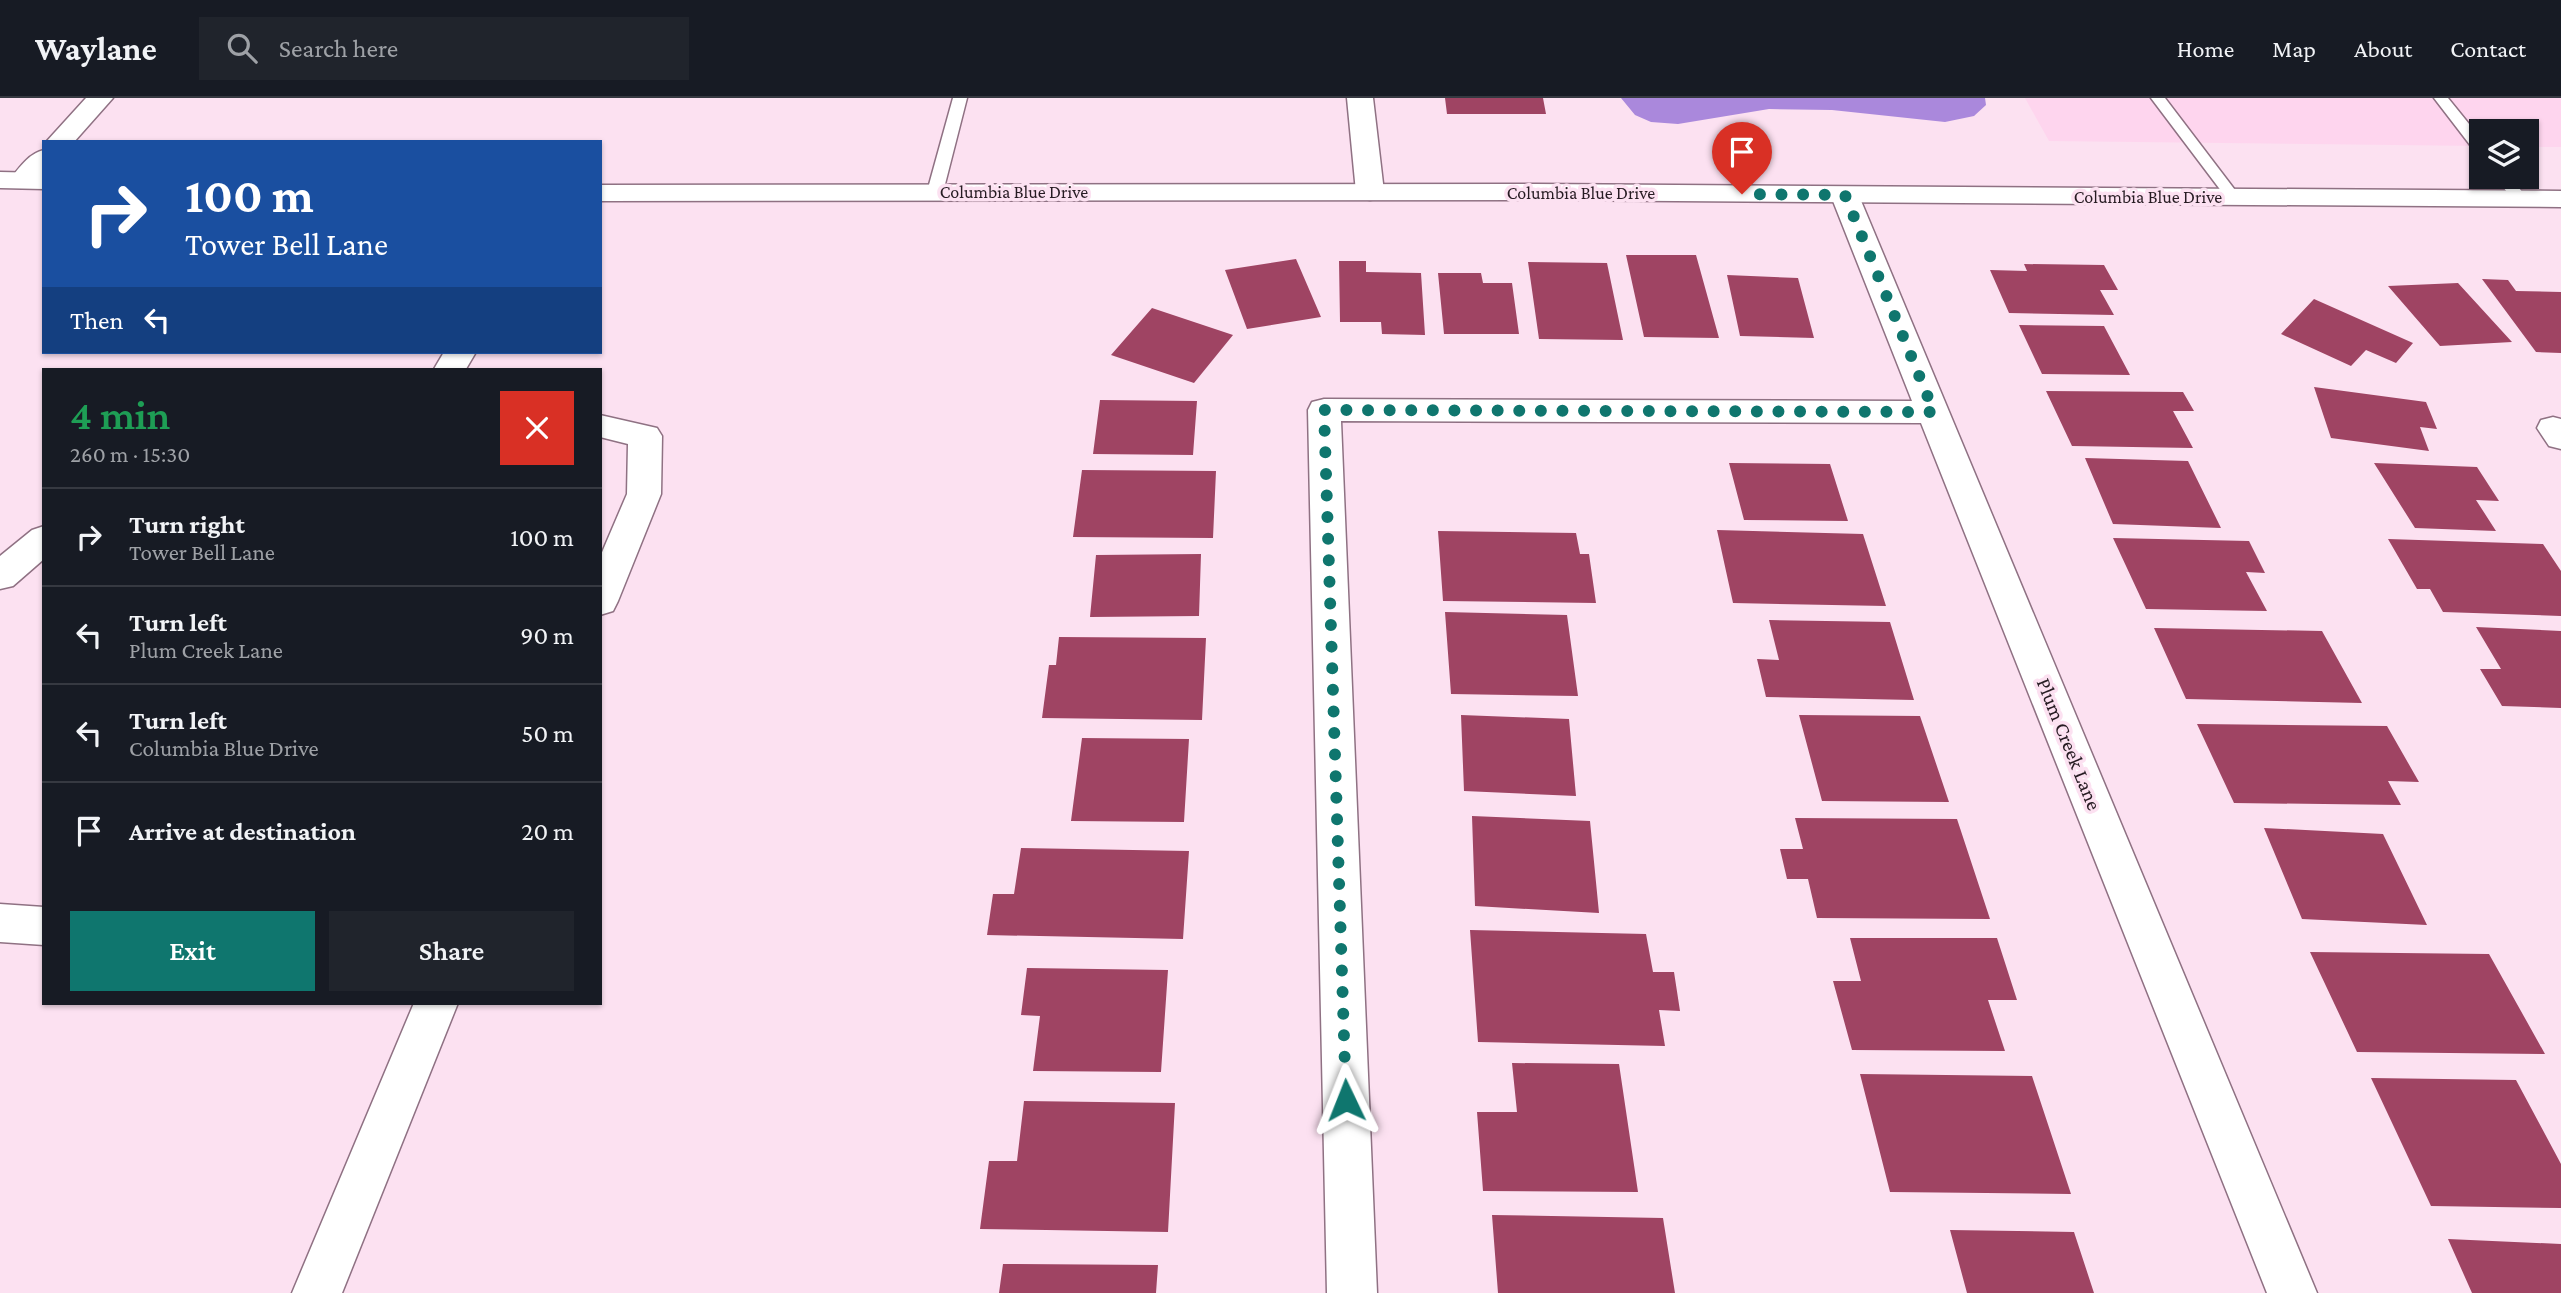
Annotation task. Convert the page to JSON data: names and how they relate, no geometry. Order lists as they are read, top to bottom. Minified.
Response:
{"streets":{"street":["Columbia Blue Drive","Plum Creek Lane"]},"crossings":[["Columbia Blue Drive","Plum Creek Lane"]],"page":{"header":"Waylane","search":"Search here","nav":["Home","Map","About","Contact"],"turn":["100 m","Tower Bell Lane"],"then":"Then","heading":["4 min","260 m · 15:30"],"list":[{"name":"Turn right","note":"Tower Bell Lane","value":"100 m"},{"name":"Turn left","note":"Plum Creek Lane","value":"90 m"},{"name":"Turn left","note":"Columbia Blue Drive","value":"50 m"},{"name":"Arrive at destination","value":"20 m"}],"buttons":["Exit","Share"]}}
